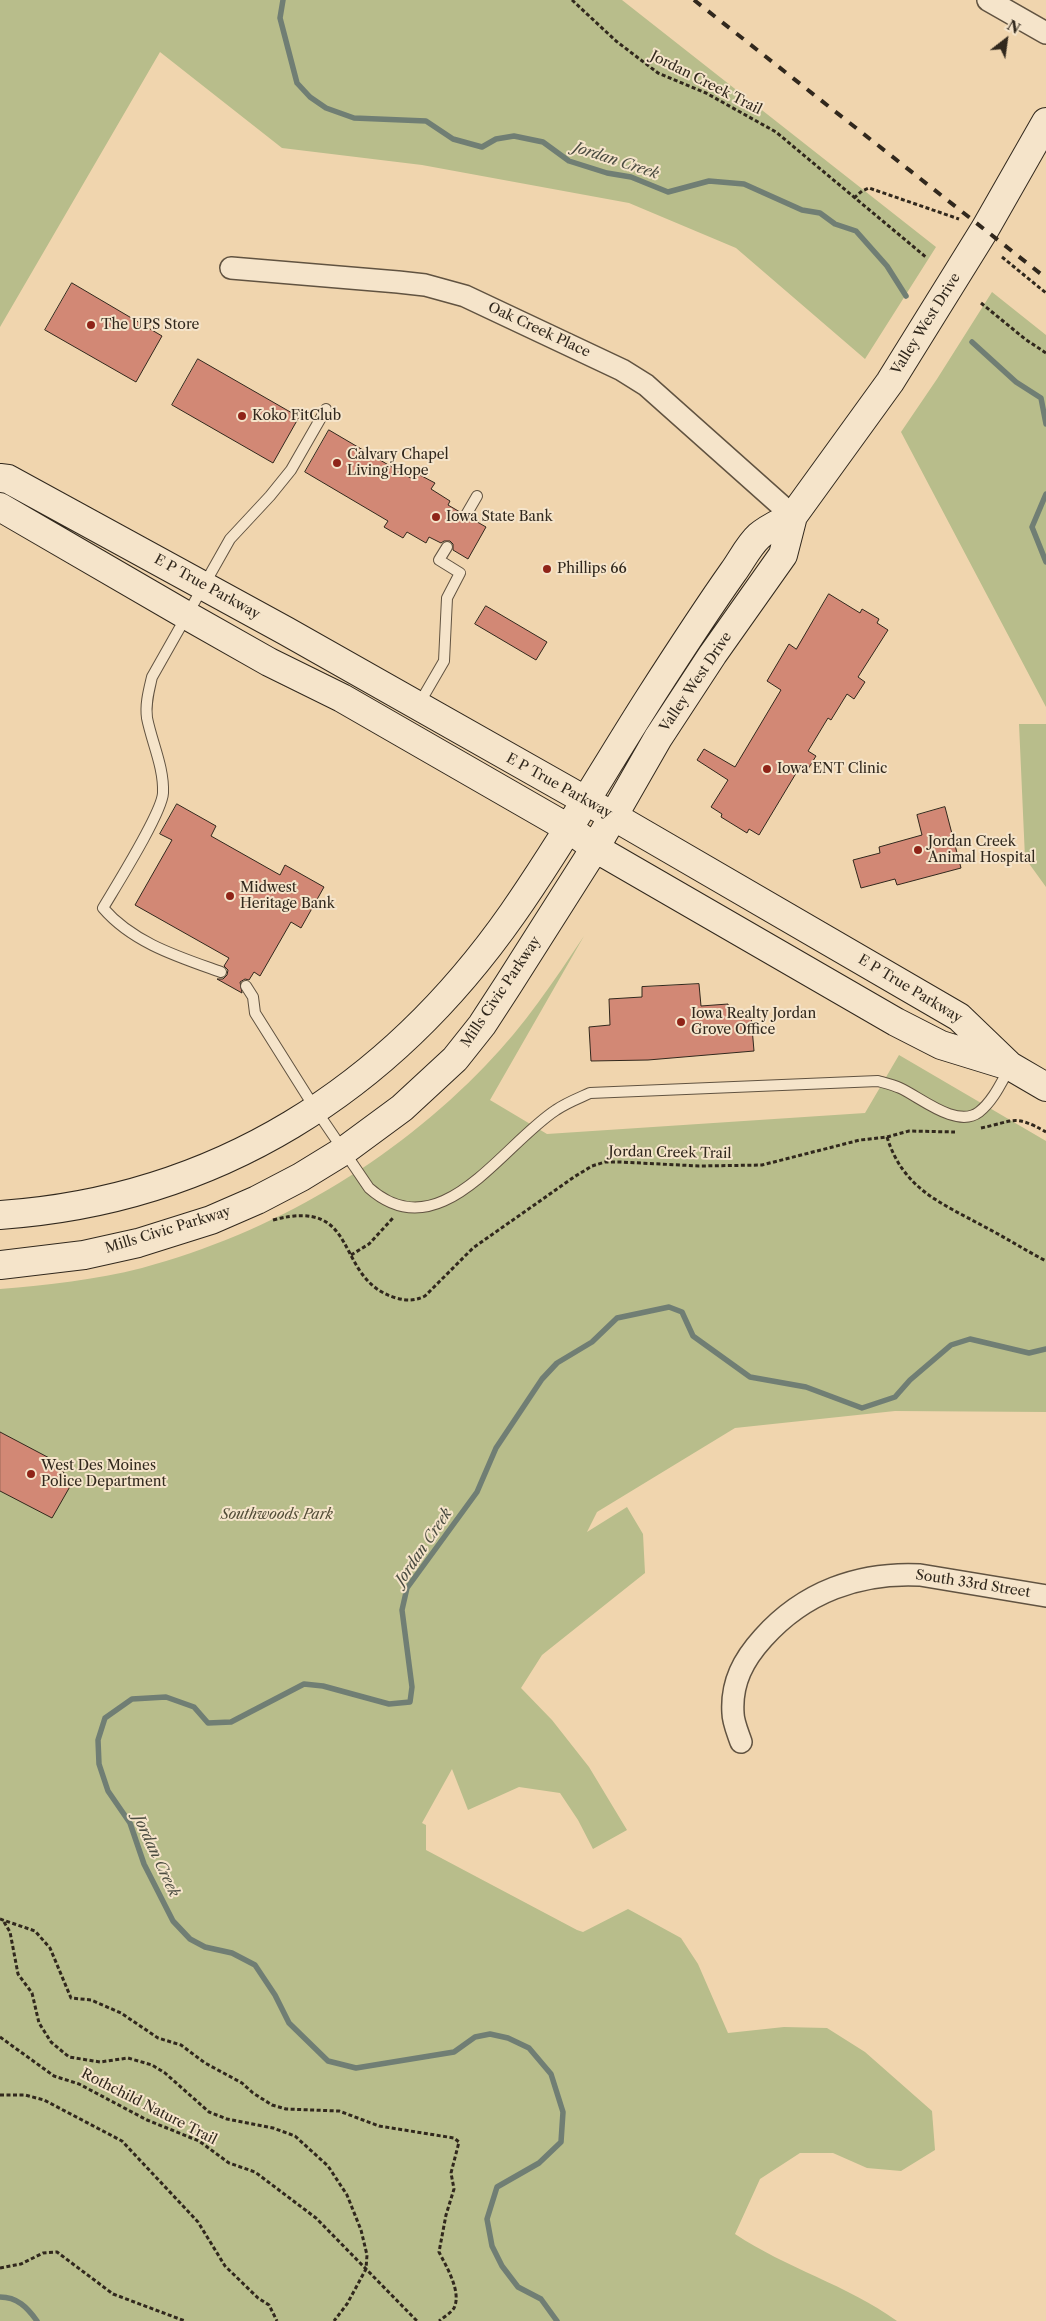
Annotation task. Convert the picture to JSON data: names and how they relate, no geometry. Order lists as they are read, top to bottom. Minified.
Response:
{"streets":{"main road":["Valley West Drive","E P True Parkway","Mills Civic Parkway"],"street":["Oak Creek Place","South 33rd Street"],"path":["Jordan Creek Trail","Rothchild Nature Trail"]},"crossings":[["Valley West Drive","Oak Creek Place"],["Valley West Drive","E P True Parkway"],["Valley West Drive","Mills Civic Parkway"]],"water":["Jordan Creek"],"parks":["Southwoods Park"],"places":["The UPS Store","Koko FitClub","Calvary Chapel Living Hope","Iowa State Bank","Phillips 66","Iowa ENT Clinic","Jordan Creek Animal Hospital","Midwest Heritage Bank","Iowa Realty Jordan Grove Office","West Des Moines Police Department"],"north":"top right"}
